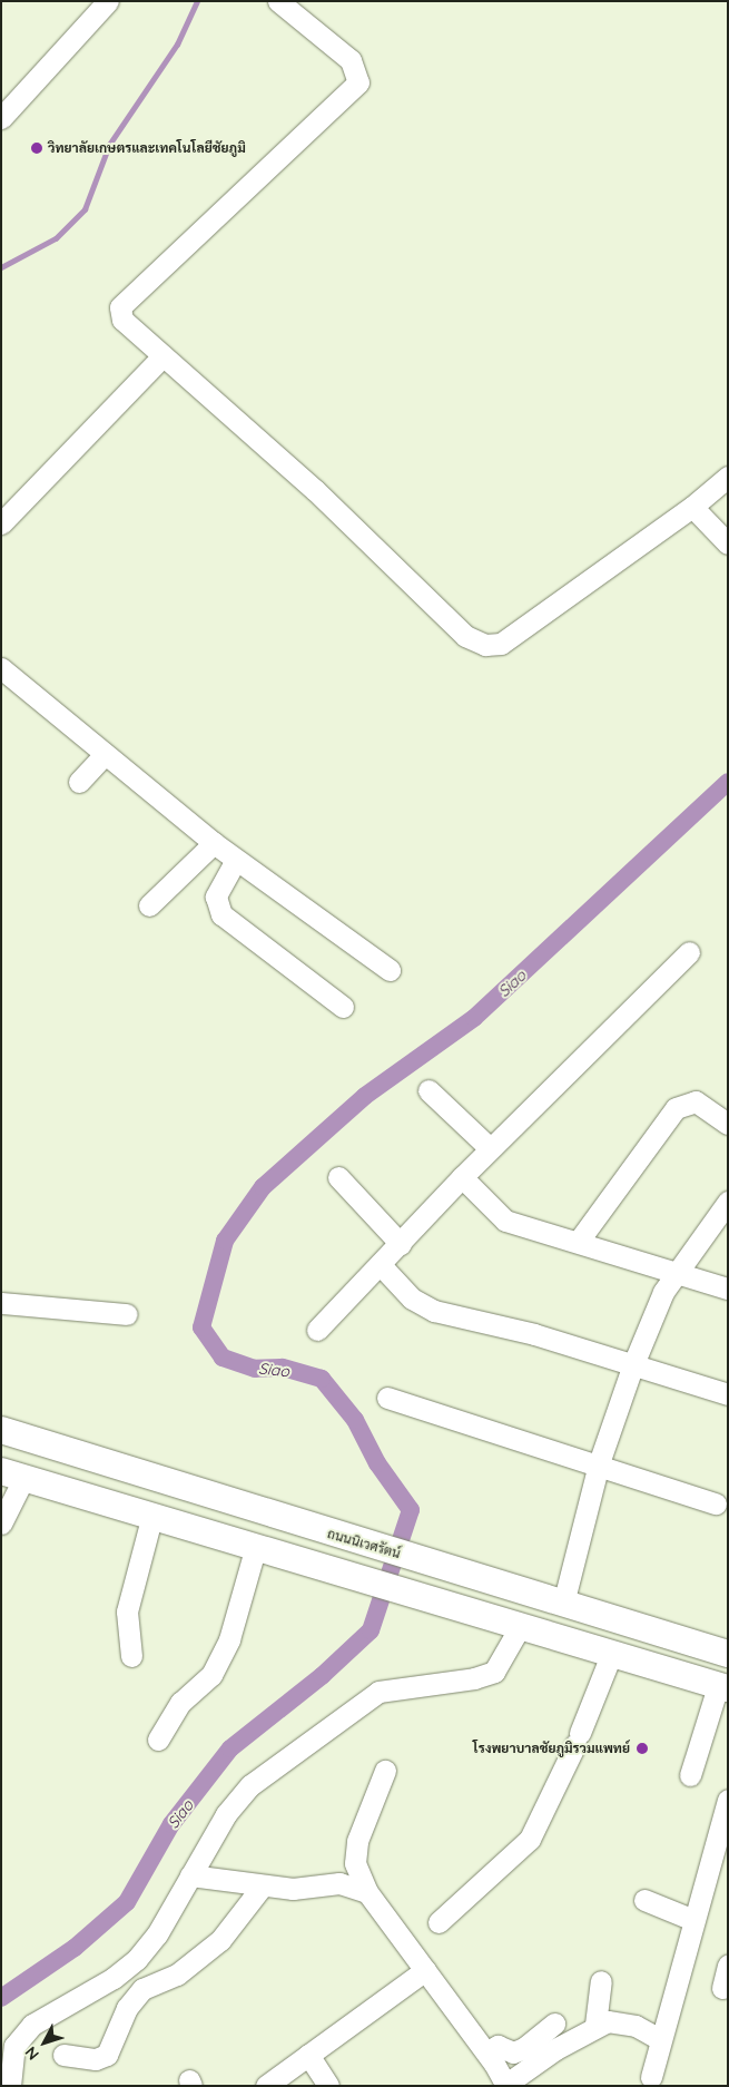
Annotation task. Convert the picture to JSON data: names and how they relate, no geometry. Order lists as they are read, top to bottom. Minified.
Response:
{"streets":{"main road":["ถนนนิเวศรัตน์"]},"water":["Siao"],"places":["วิทยาลัยเกษตรและเทคโนโลยีชัยภูมิ","โรงพยาบาลชัยภูมิรวมแพทย์"],"north":"bottom left"}
